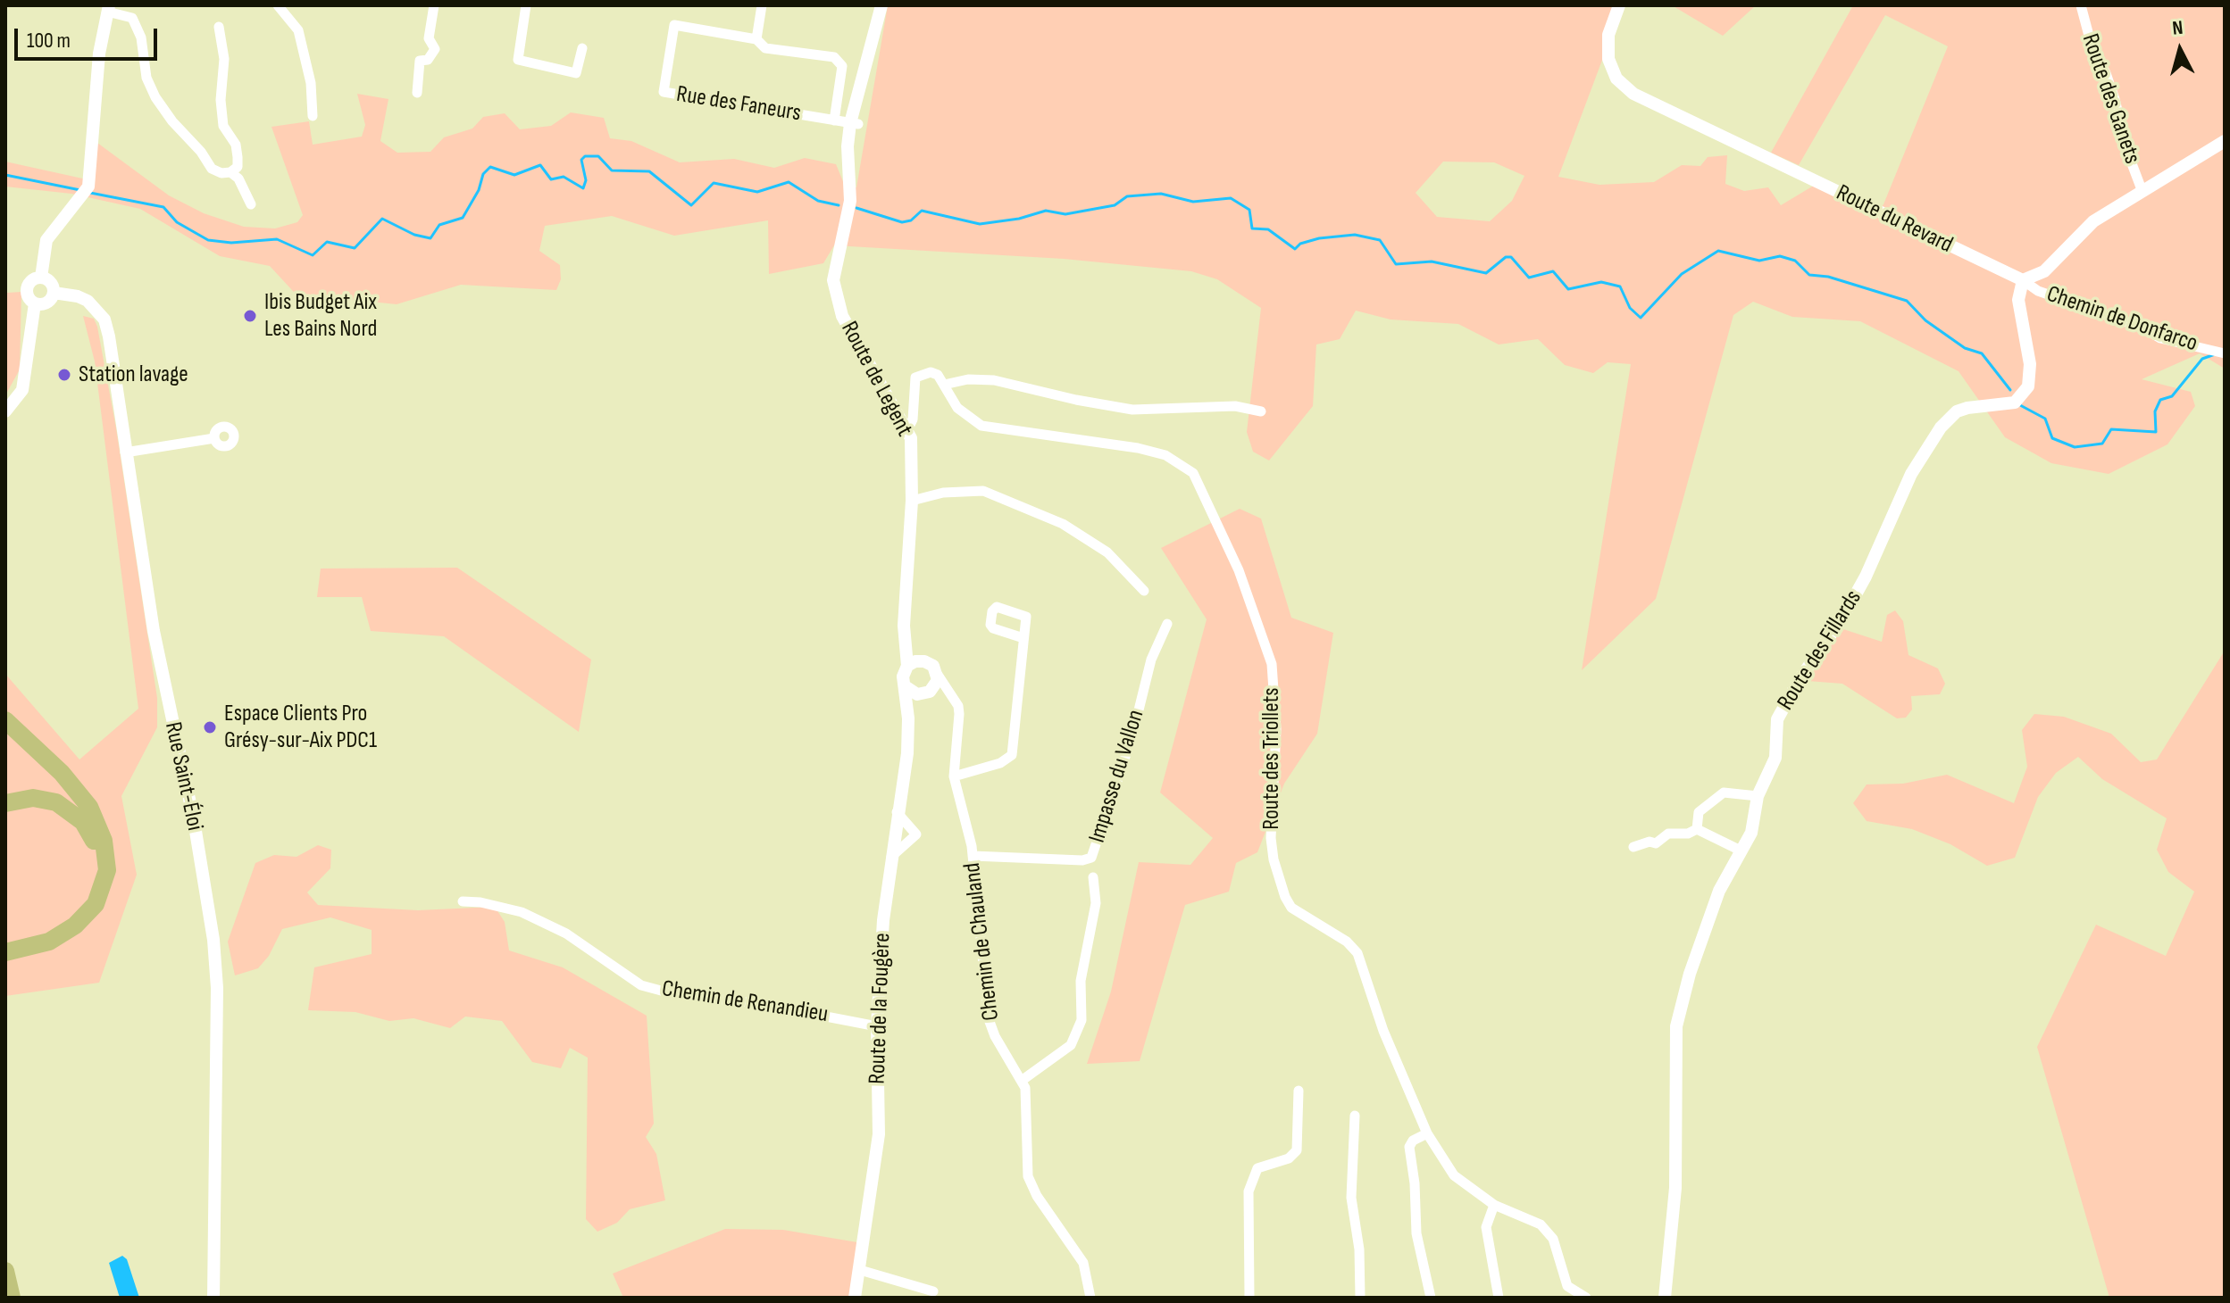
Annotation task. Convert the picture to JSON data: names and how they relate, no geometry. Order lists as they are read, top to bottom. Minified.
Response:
{"streets":{"street":["Route des Ganets","Rue des Faneurs","Route du Revard","Chemin de Donfarco","Route de Legent","Route des Fillards","Route des Triollets","Rue Saint-Éloi","Impasse du Vallon","Chemin de Chauland","Chemin de Renandieu","Route de la Fougère"]},"crossings":[["Rue des Faneurs","Route de Legent"],["Route du Revard","Chemin de Donfarco"],["Route du Revard","Route des Fillards"],["Chemin de Donfarco","Route des Fillards"],["Route de Legent","Chemin de Chauland"],["Route de Legent","Route de la Fougère"],["Impasse du Vallon","Chemin de Chauland"],["Chemin de Chauland","Route de la Fougère"],["Chemin de Renandieu","Route de la Fougère"]],"places":["Ibis Budget Aix Les Bains Nord","Station lavage","Espace Clients Pro Grésy-sur-Aix PDC1"],"scale_bar":"100 m","north":"top"}
